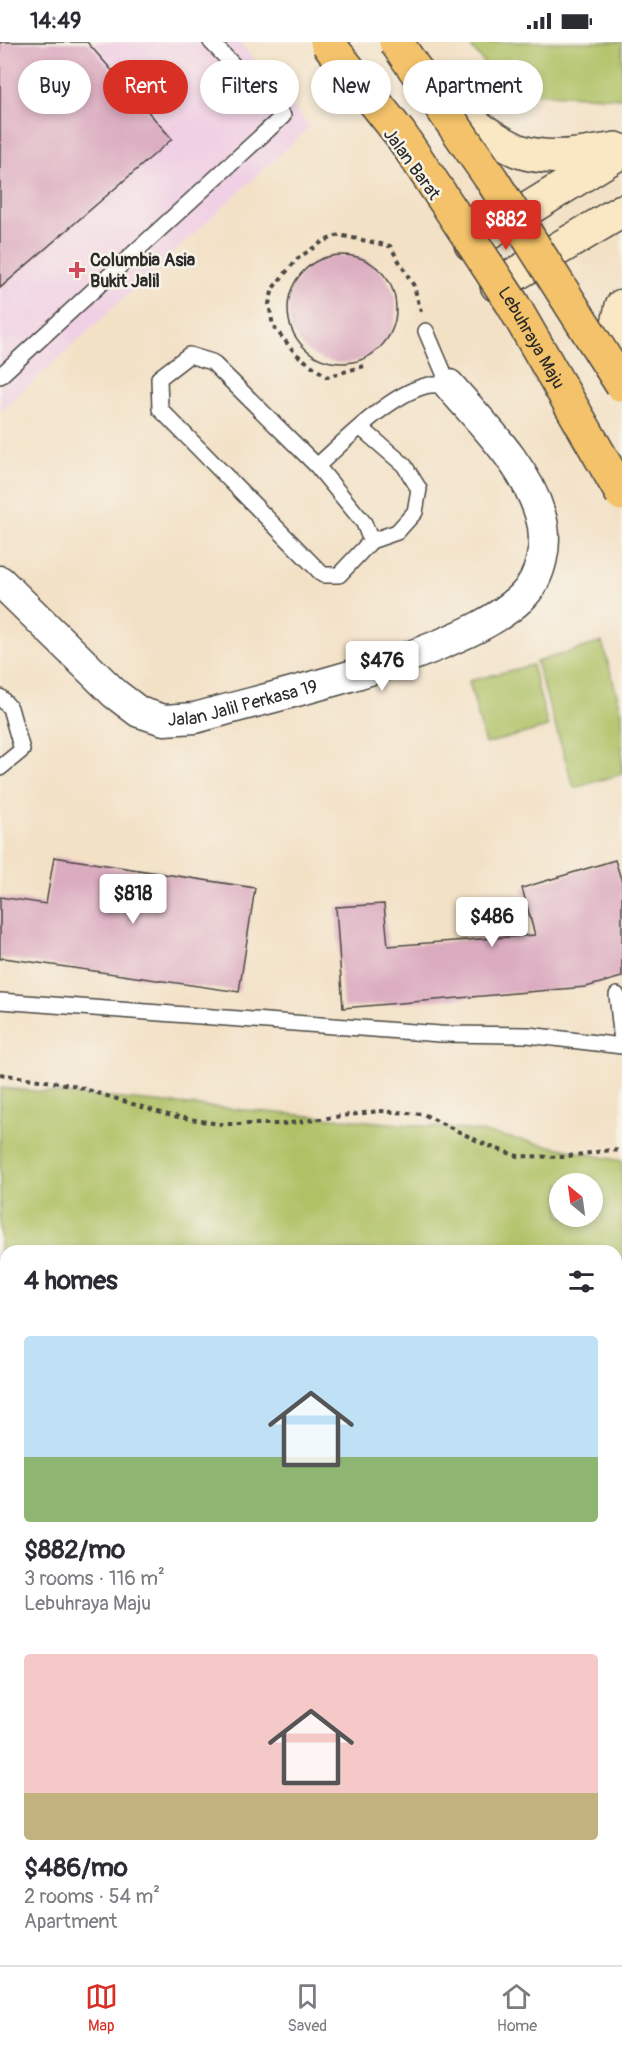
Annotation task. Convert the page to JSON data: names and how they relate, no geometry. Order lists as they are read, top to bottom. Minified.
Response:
{"streets":{"highway":["Lebuhraya Maju"],"main road":["Jalan Barat"],"street":["Jalan Jalil Perkasa 19"]},"places":{"health":["Columbia Asia Bukit Jalil"]},"north":"top left","page":{"status":"14:49","chip":["Buy","Rent","Filters","New","Apartment"],"price":["$882","$476","$818","$486"],"heading":"4 homes","list":[{"name":"$882/mo","note":"3 rooms · 116 m² · Lebuhraya Maju"},{"name":"$486/mo","note":"2 rooms · 54 m² · Apartment"}],"tabs":["Map","Saved","Home"]}}
